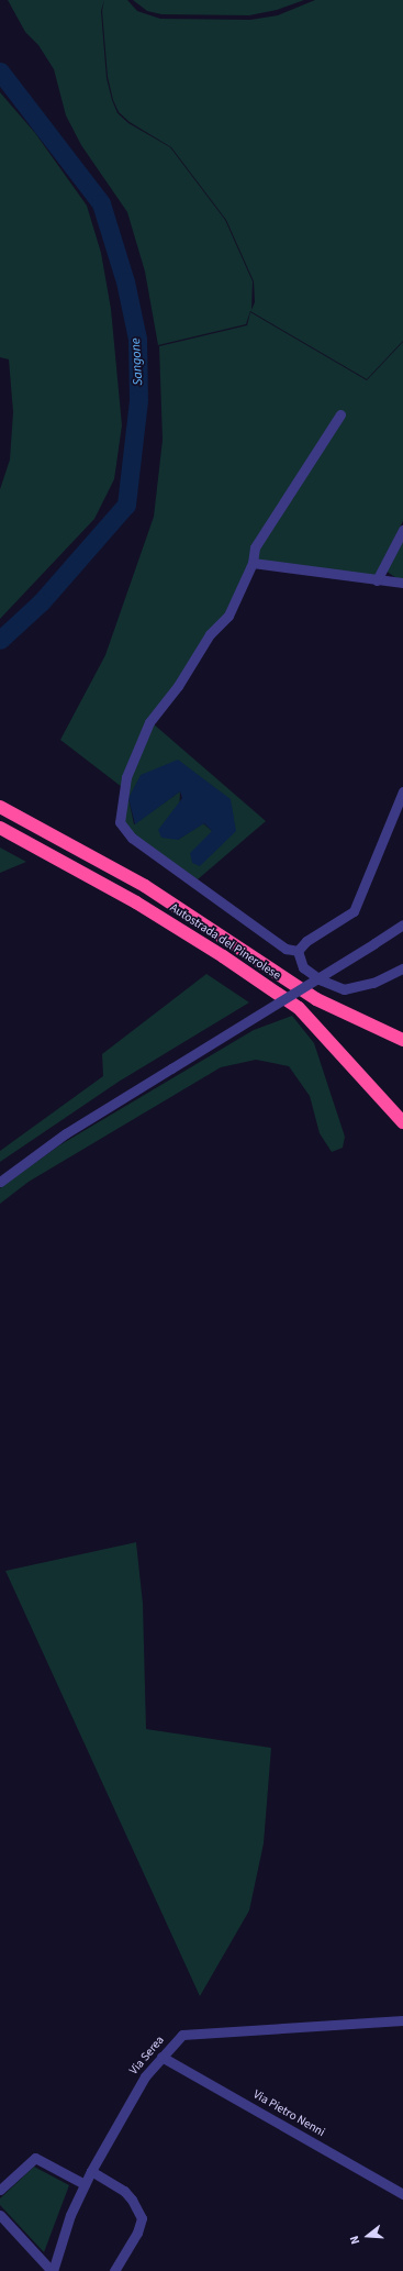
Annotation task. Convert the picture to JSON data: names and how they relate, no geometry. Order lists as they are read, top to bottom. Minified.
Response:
{"streets":{"highway":["Autostrada del Pinerolese"],"street":["Via Serea","Via Pietro Nenni"]},"crossings":[["Via Serea","Via Pietro Nenni"]],"water":["Sangone"],"north":"left"}
